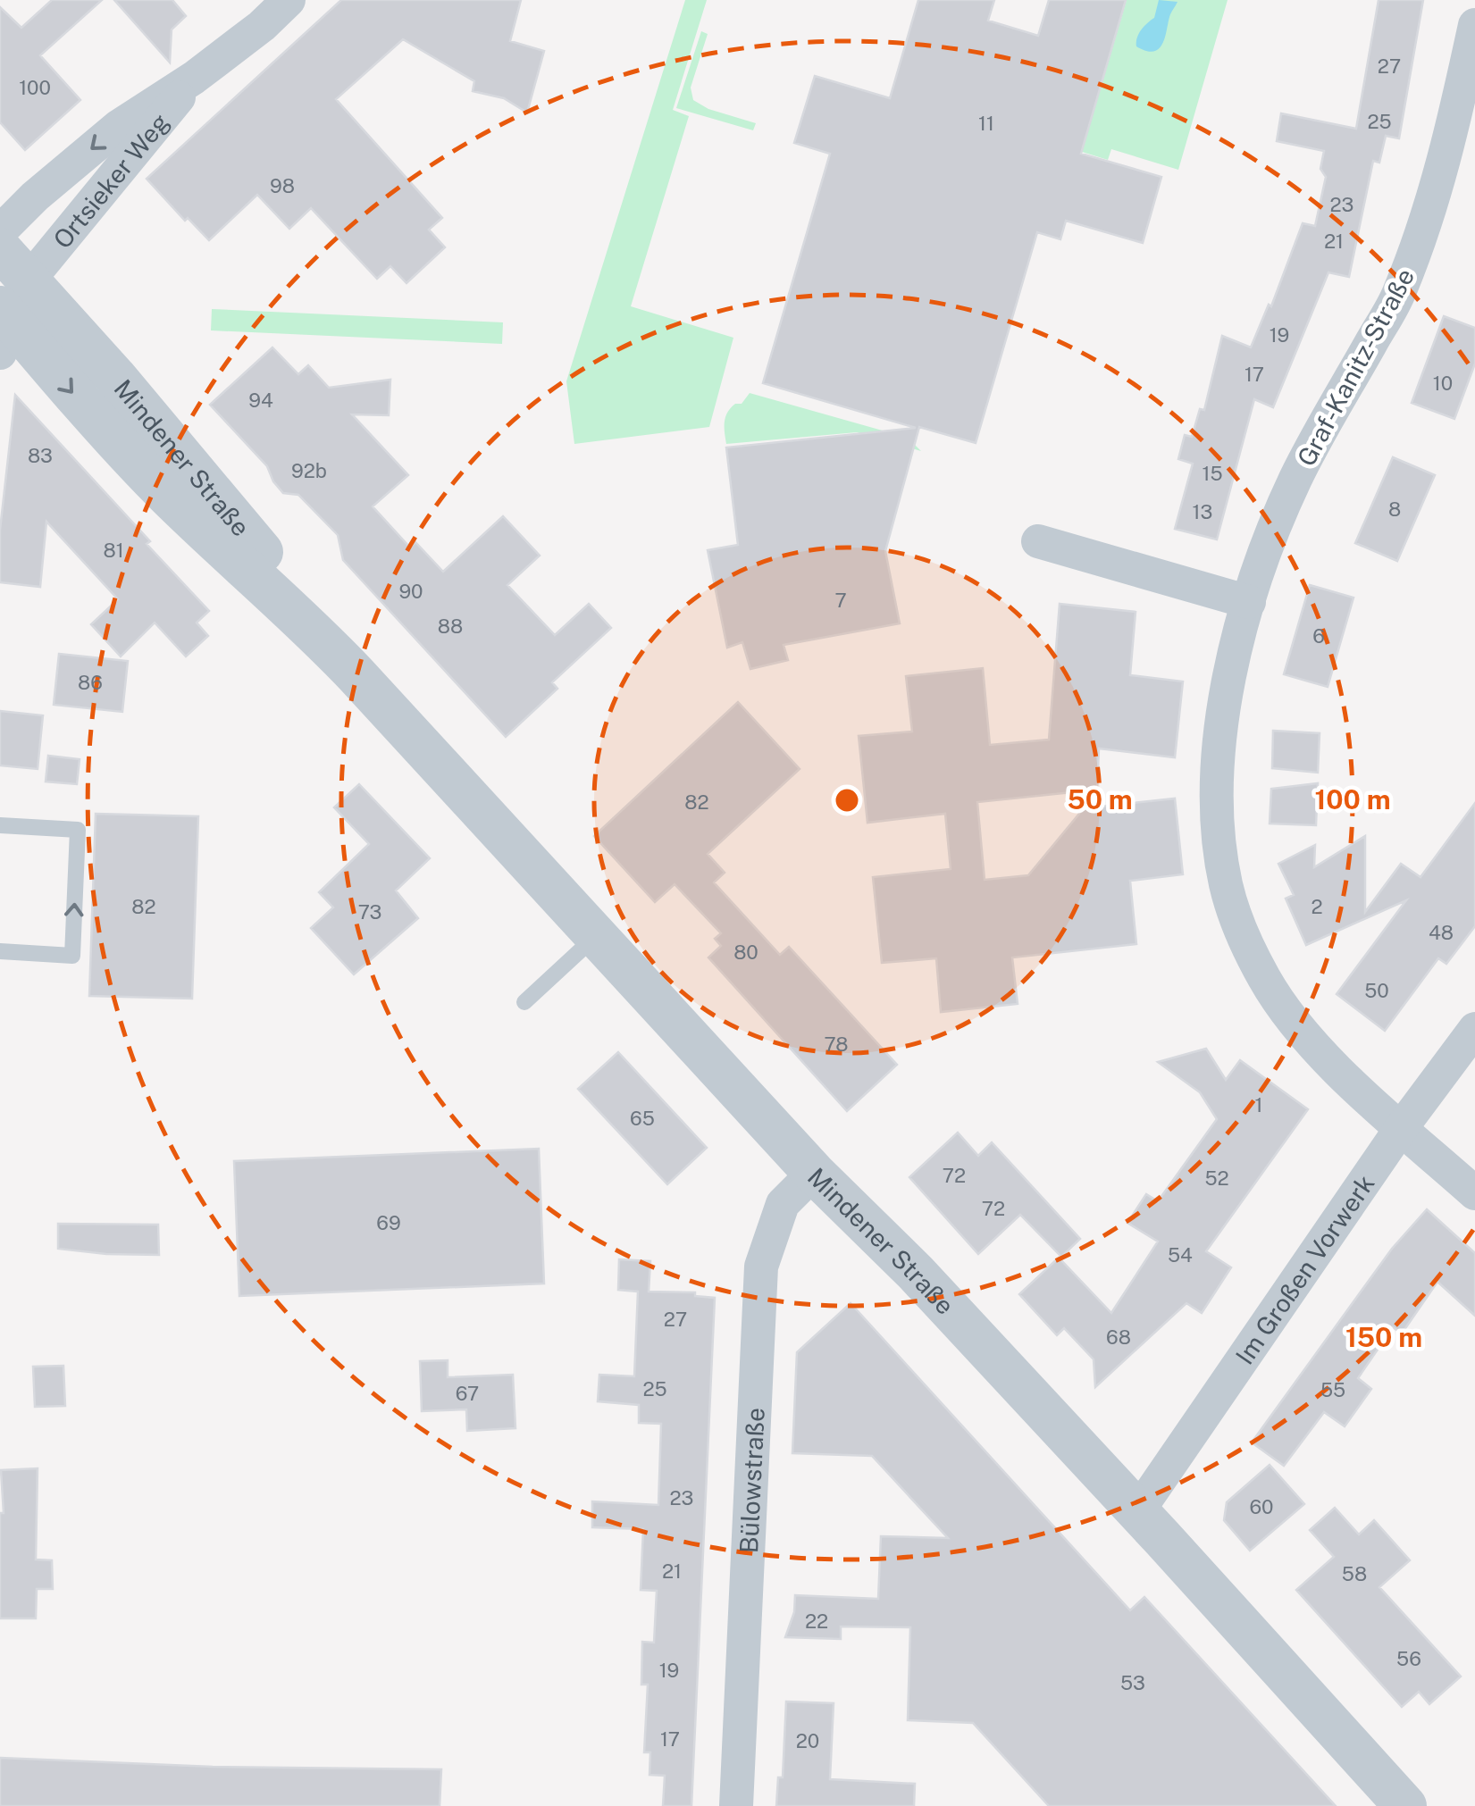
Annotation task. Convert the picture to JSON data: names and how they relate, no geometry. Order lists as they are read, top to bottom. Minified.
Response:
{"streets":{"street":["Ortsieker Weg","Graf-Kanitz-Straße","Mindener Straße","Im Großen Vorwerk","Bülowstraße"]},"crossings":[["Ortsieker Weg","Mindener Straße"],["Graf-Kanitz-Straße","Im Großen Vorwerk"],["Mindener Straße","Im Großen Vorwerk"],["Mindener Straße","Bülowstraße"]],"house_numbers":["27","100","25","11","98","23","21","19","17","10","94","83","92b","15","8","13","81","90","7","88","6","86","82","82","2","73","48","80","50","78","1","65","72","52","72","69","54","27","68","25","55","67","23","60","21","58","22","56","19","53","17","20"],"rings":["50 m","100 m","150 m"]}
